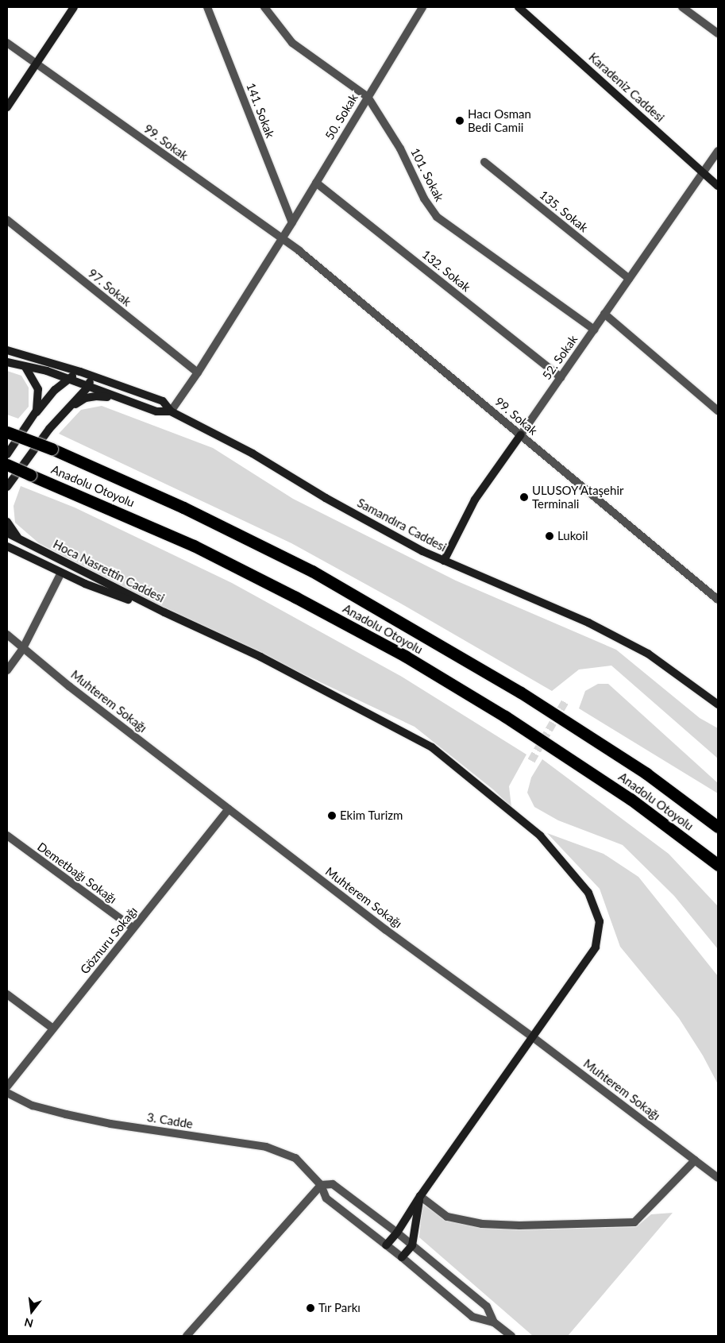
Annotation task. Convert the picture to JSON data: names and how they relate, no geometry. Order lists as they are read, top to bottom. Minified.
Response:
{"streets":{"highway":["Anadolu Otoyolu"],"street":["Karadeniz Caddesi","141. Sokak","50. Sokak","99. Sokak","101. Sokak","135. Sokak","132. Sokak","97. Sokak","52. Sokak","Samandıra Caddesi","Hoca Nasrettin Caddesi","Muhterem Sokağı","Demetbağı Sokağı","Göznuru Sokağı","3. Cadde"]},"crossings":[["Karadeniz Caddesi","52. Sokak"],["141. Sokak","50. Sokak"],["50. Sokak","99. Sokak"],["50. Sokak","101. Sokak"],["50. Sokak","132. Sokak"],["50. Sokak","97. Sokak"],["50. Sokak","Samandıra Caddesi"],["99. Sokak","52. Sokak"],["101. Sokak","52. Sokak"],["135. Sokak","52. Sokak"],["132. Sokak","52. Sokak"],["52. Sokak","Samandıra Caddesi"],["Muhterem Sokağı","Göznuru Sokağı"],["Demetbağı Sokağı","Göznuru Sokağı"]],"places":["Hacı Osman Bedi Camii","ULUSOY Ataşehir Terminali","Lukoil","Ekim Turizm","Tır Parkı"],"north":"bottom"}
